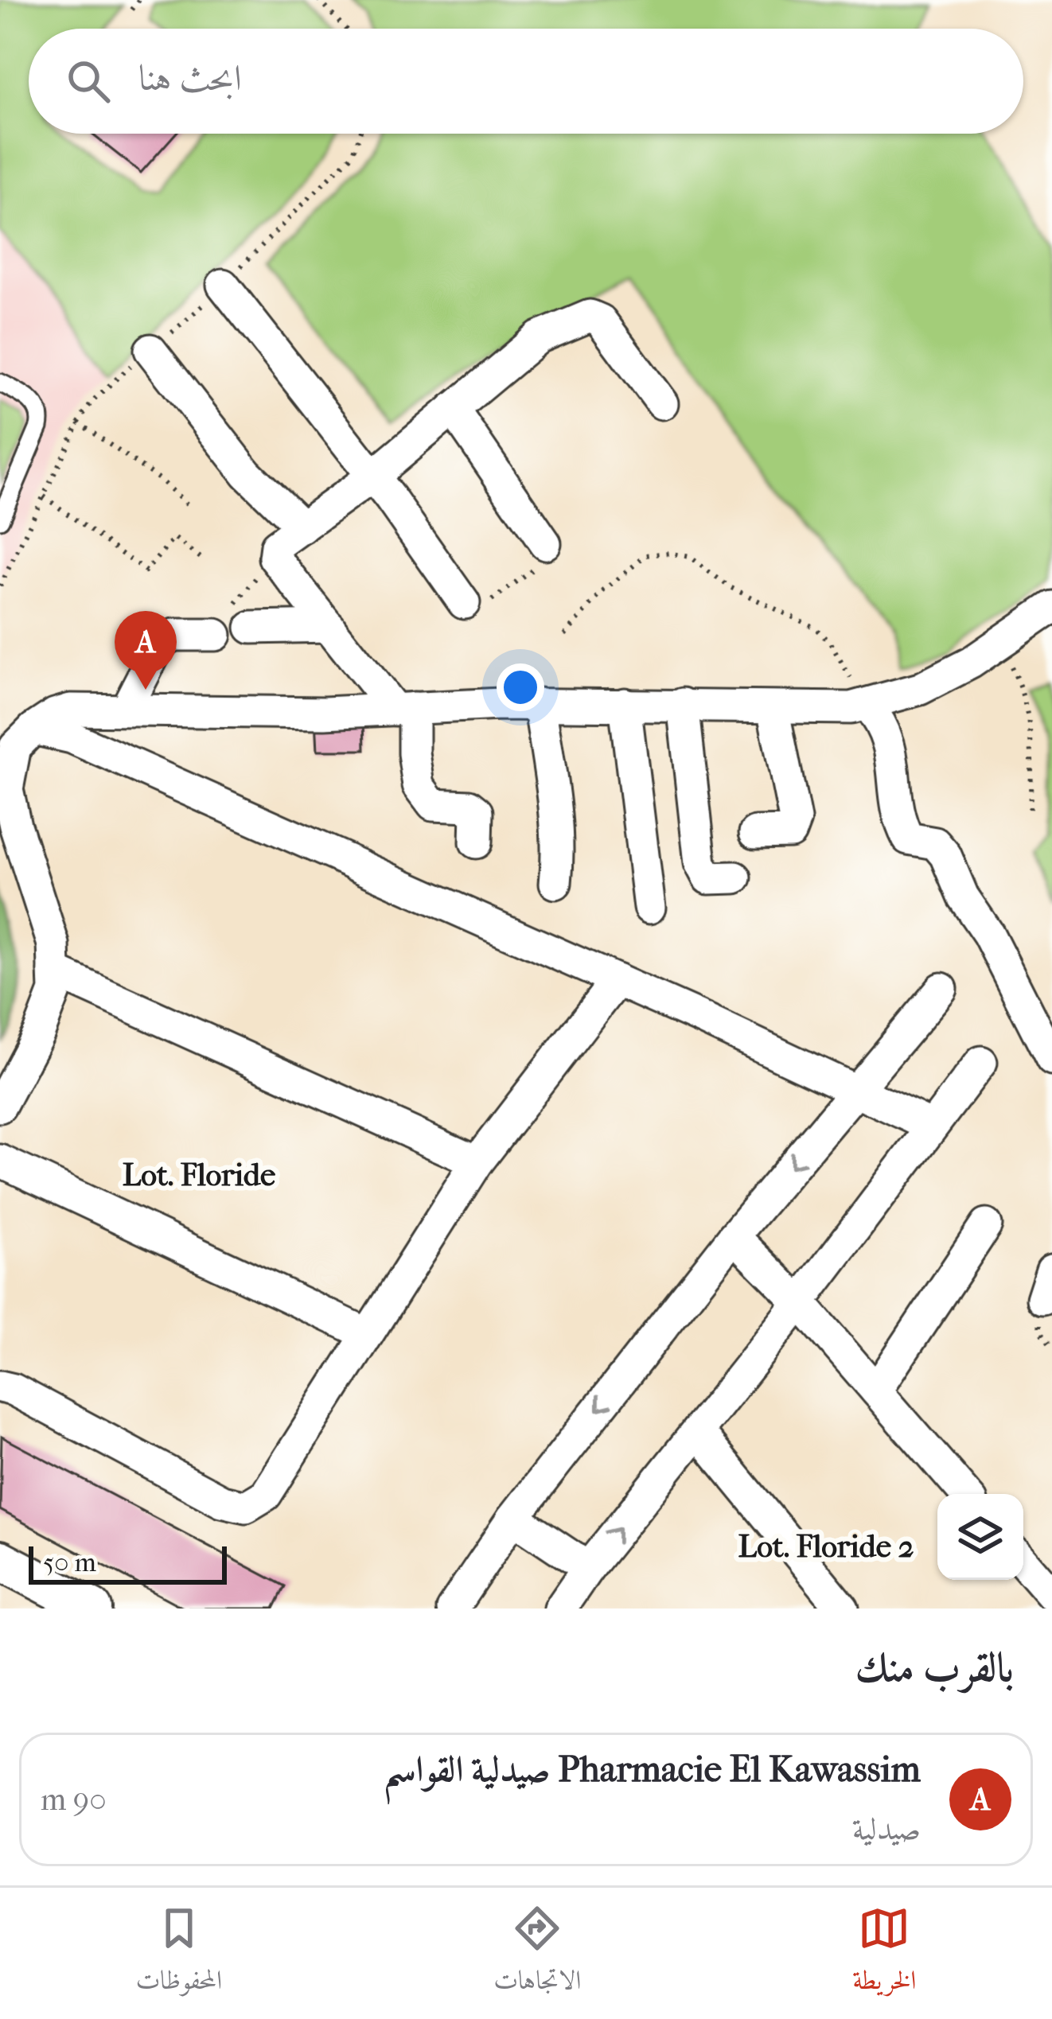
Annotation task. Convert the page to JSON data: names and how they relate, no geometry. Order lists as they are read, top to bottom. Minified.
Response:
{"districts":["Lot. Floride","Lot. Floride 2"],"scale_bar":"50 m","page":{"search":"ابحث هنا","pins":"A","scale":"50 m","heading":"بالقرب منك","list":[{"mark":"A","name":"Pharmacie El Kawassim صيدلية القواسم","note":"صيدلية","value":"90 m"}],"nav":["الخريطة","الاتجاهات","المحفوظات"]}}
